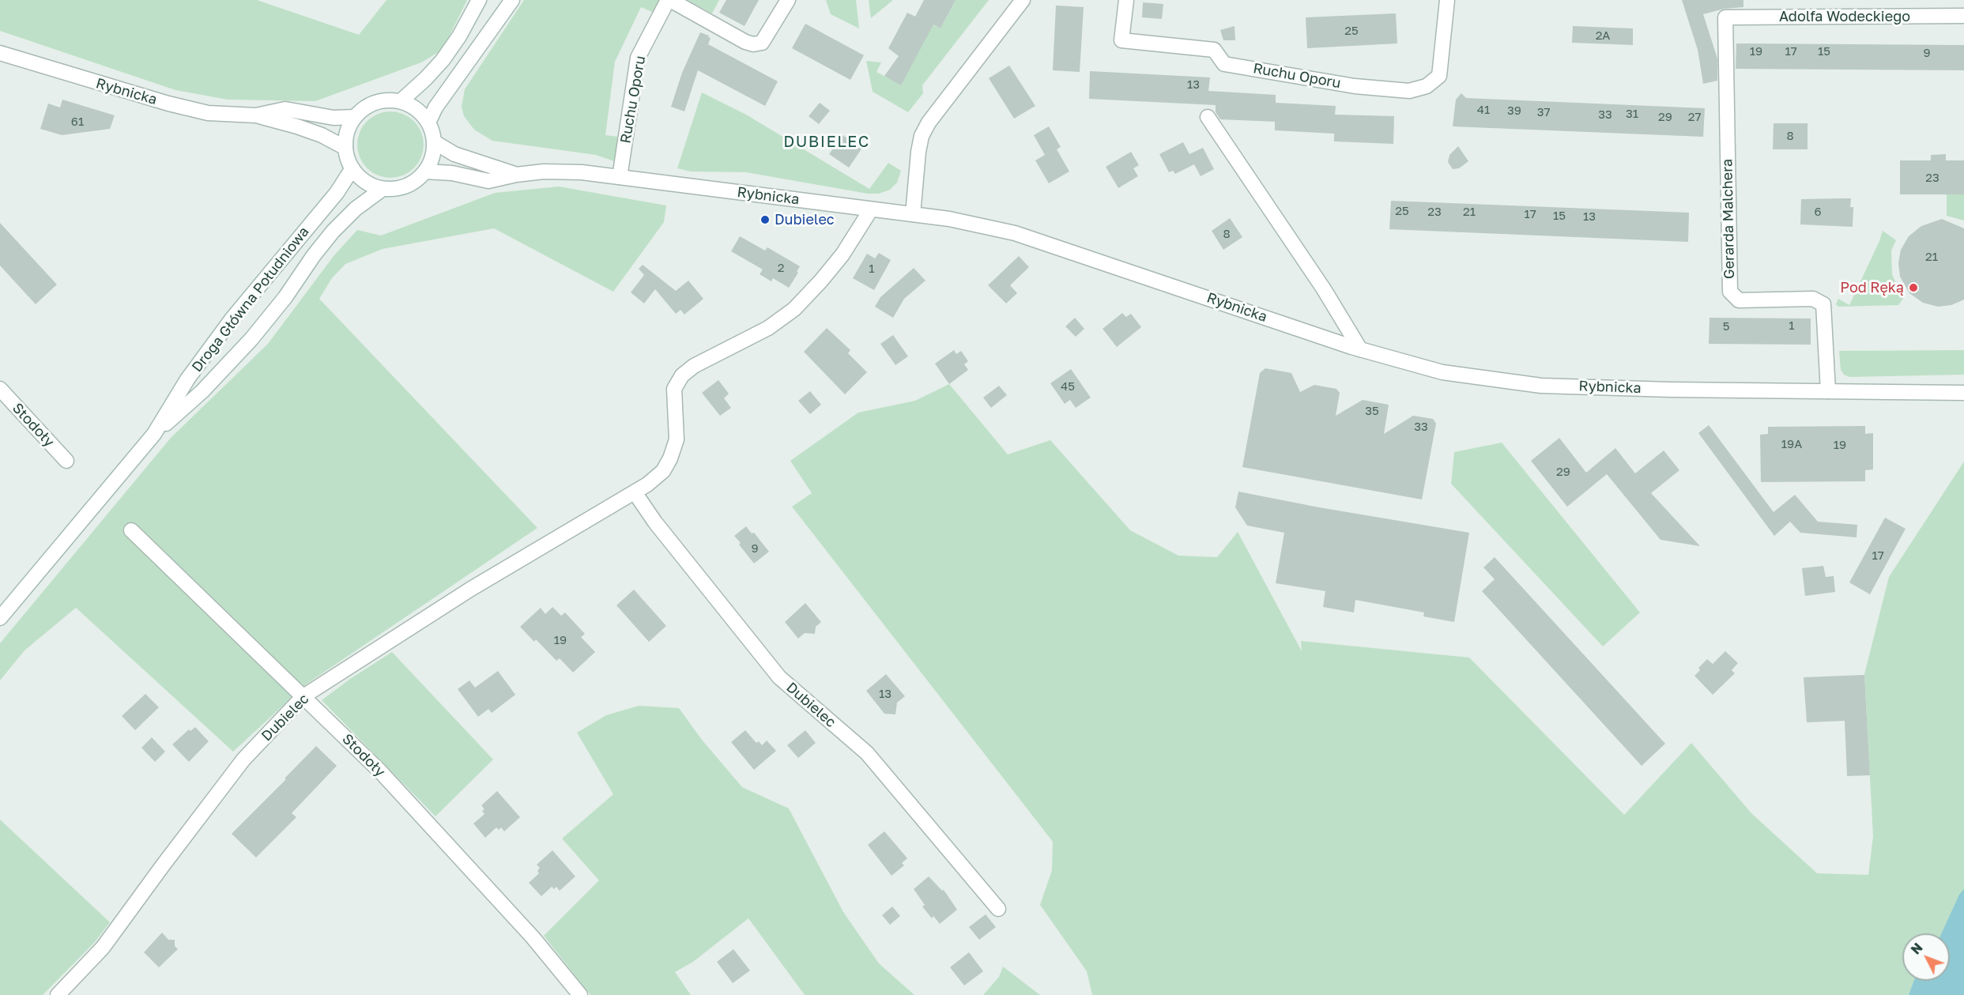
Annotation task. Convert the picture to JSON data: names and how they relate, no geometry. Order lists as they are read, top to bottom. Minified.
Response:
{"streets":{"street":["Adolfa Wodeckiego","Ruchu Oporu","Rybnicka","Gerarda Malchera","Droga Główna Południowa","Stodoły","Dubielec"]},"crossings":[["Adolfa Wodeckiego","Gerarda Malchera"],["Ruchu Oporu","Rybnicka"],["Rybnicka","Gerarda Malchera"],["Rybnicka","Droga Główna Południowa"],["Rybnicka","Dubielec"],["Stodoły","Dubielec"]],"districts":["DUBIELEC"],"places":["Dubielec","Pod Ręką"],"house_numbers":["25","2A","19","17","15","9","13","41","39","37","31","33","29","27","61","8","23","25","23","21","6","17","15","13","8","21","2","1","1","5","45","35","33","19A","19","29","9","17","19","13"],"north":"top left"}
